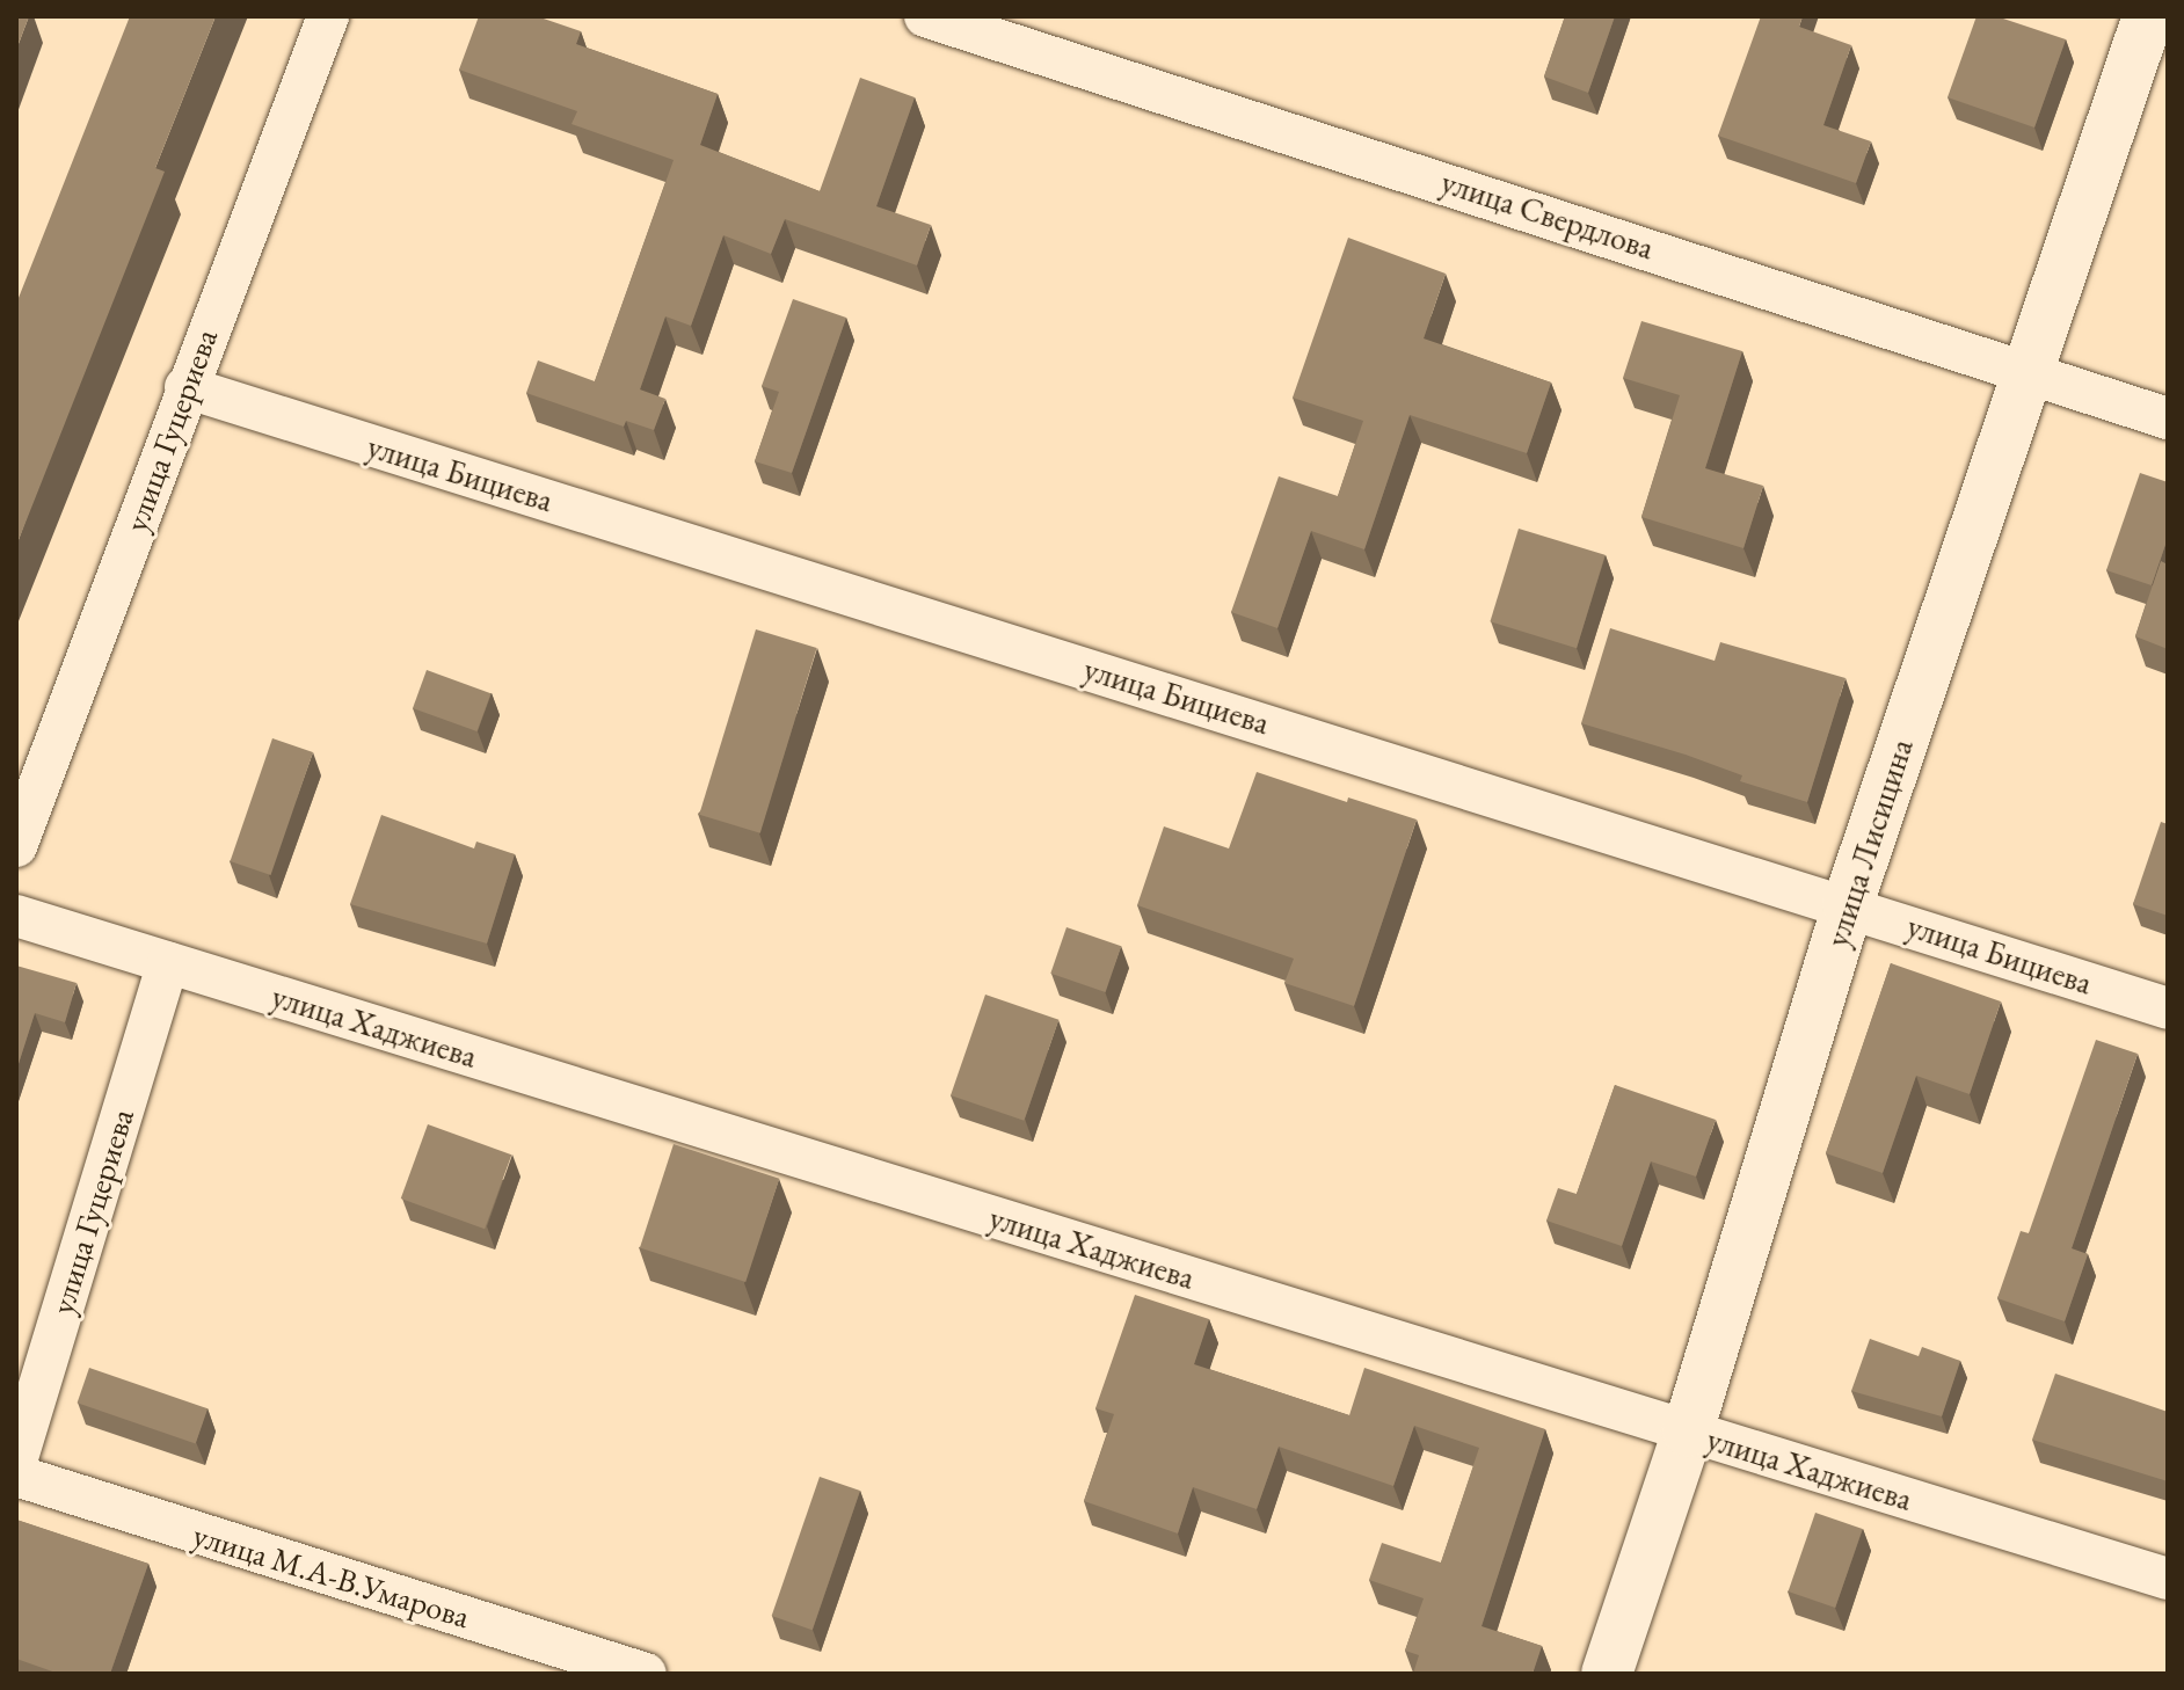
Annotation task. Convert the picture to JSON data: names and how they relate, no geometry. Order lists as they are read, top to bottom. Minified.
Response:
{"streets":{"street":["улица Свердлова","улица Гуцериева","улица Бициева","улица Лисицина","улица Хаджиева","улица М.А-В.Умарова"]},"crossings":[["улица Свердлова","улица Лисицина"],["улица Гуцериева","улица Бициева"],["улица Гуцериева","улица Хаджиева"],["улица Бициева","улица Лисицина"],["улица Лисицина","улица Хаджиева"]]}
